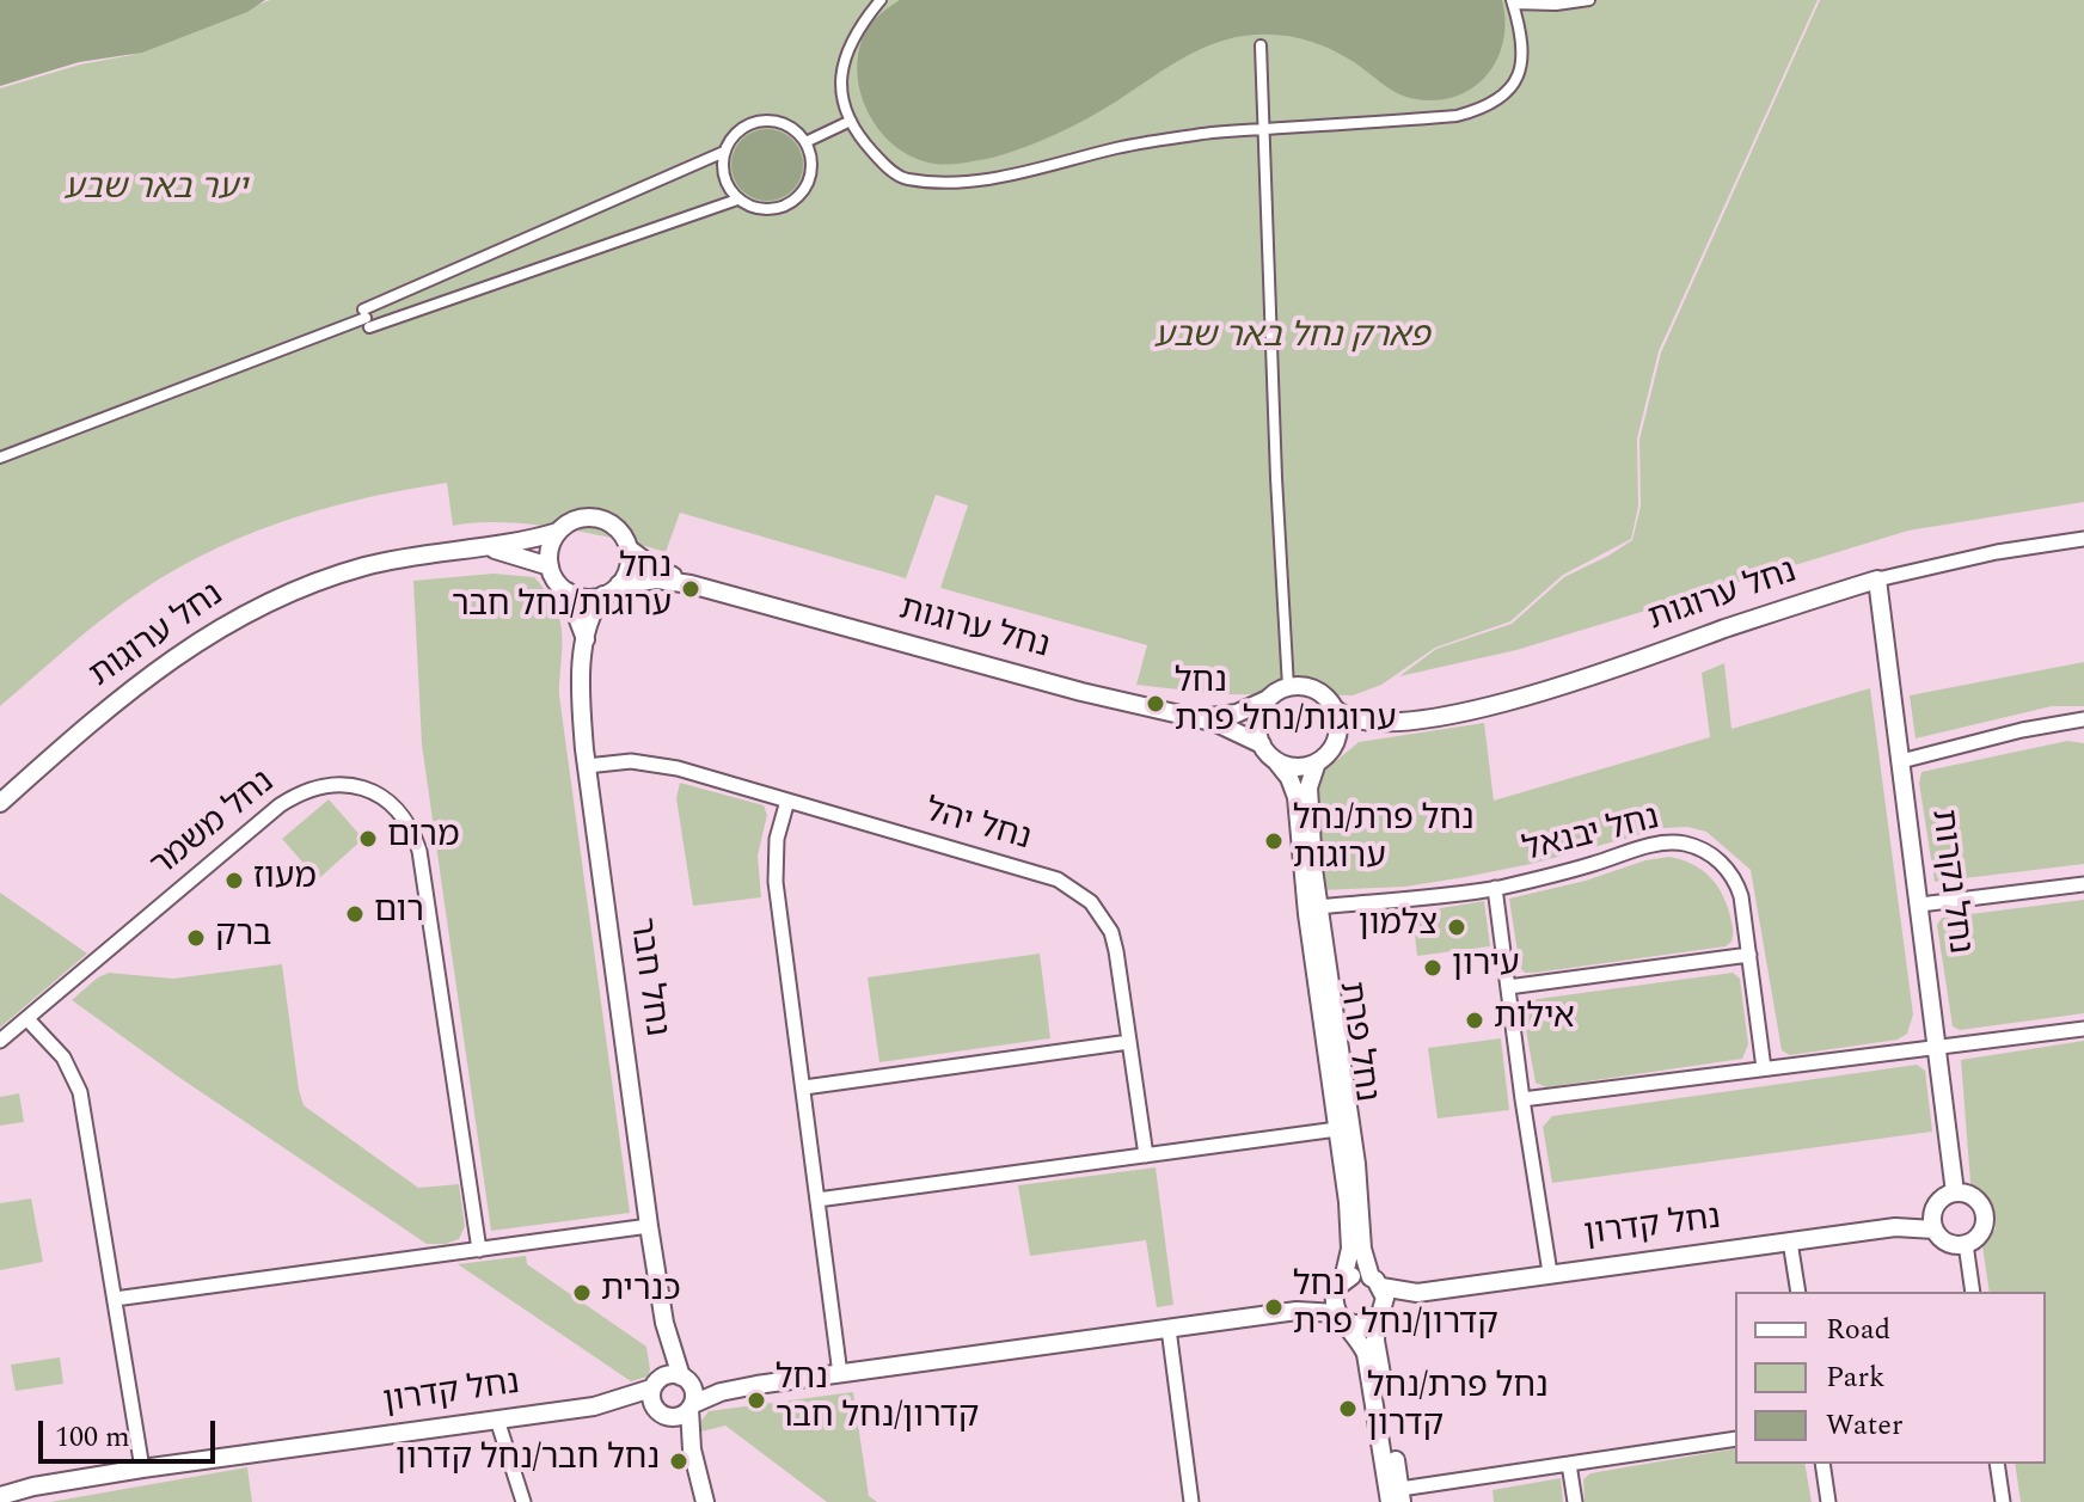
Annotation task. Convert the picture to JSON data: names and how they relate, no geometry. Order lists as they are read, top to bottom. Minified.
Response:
{"streets":{"street":["נחל ערוגות","נחל משמר","נחל יהל","נחל יבנאל","נחל נקרות","נחל חבר","נחל פרת","נחל קדרון"]},"crossings":[["נחל ערוגות","נחל נקרות"],["נחל ערוגות","נחל חבר"],["נחל ערוגות","נחל פרת"],["נחל יהל","נחל חבר"],["נחל יבנאל","נחל פרת"],["נחל נקרות","נחל קדרון"],["נחל חבר","נחל קדרון"],["נחל פרת","נחל קדרון"]],"parks":["יער באר שבע","פארק נחל באר שבע"],"places":["נחל ערוגות/נחל חבר","נחל ערוגות/נחל פרת","מרום","נחל פרת/נחל ערוגות","מעוז","רום","צלמון","ברק","עירון","אילות","כנרית","נחל קדרון/נחל פרת","נחל קדרון/נחל חבר","נחל פרת/נחל קדרון","נחל חבר/נחל קדרון"],"legend":["Road","Park","Water"],"scale_bar":"100 m"}
